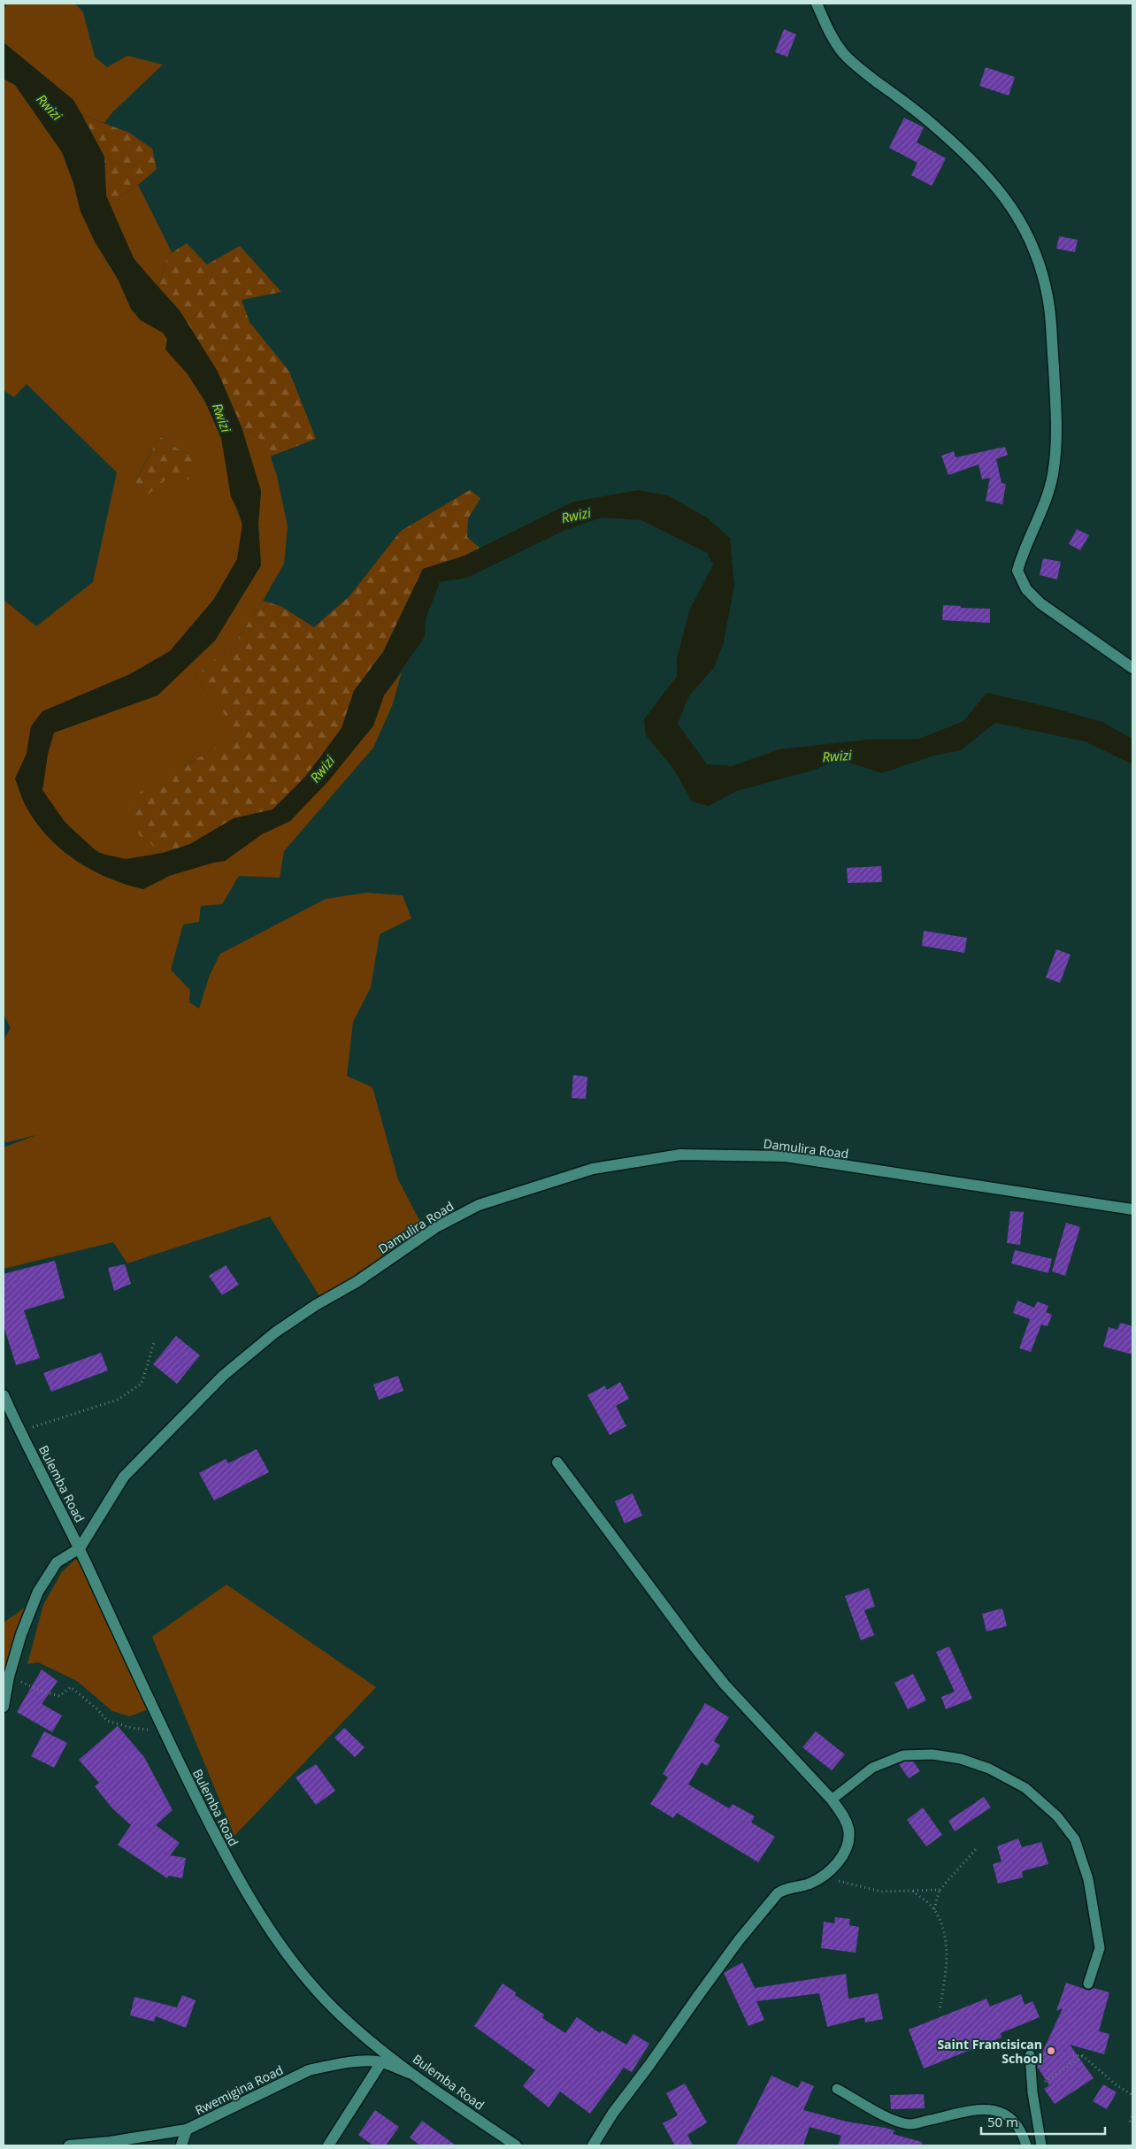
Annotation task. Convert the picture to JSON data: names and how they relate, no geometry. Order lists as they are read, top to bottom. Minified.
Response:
{"streets":{"street":["Damulira Road","Bulemba Road","Rwemigina Road"]},"crossings":[["Damulira Road","Bulemba Road"],["Bulemba Road","Rwemigina Road"]],"water":["Rwizi"],"places":["Saint Francisican School"],"scale_bar":"50 m"}
